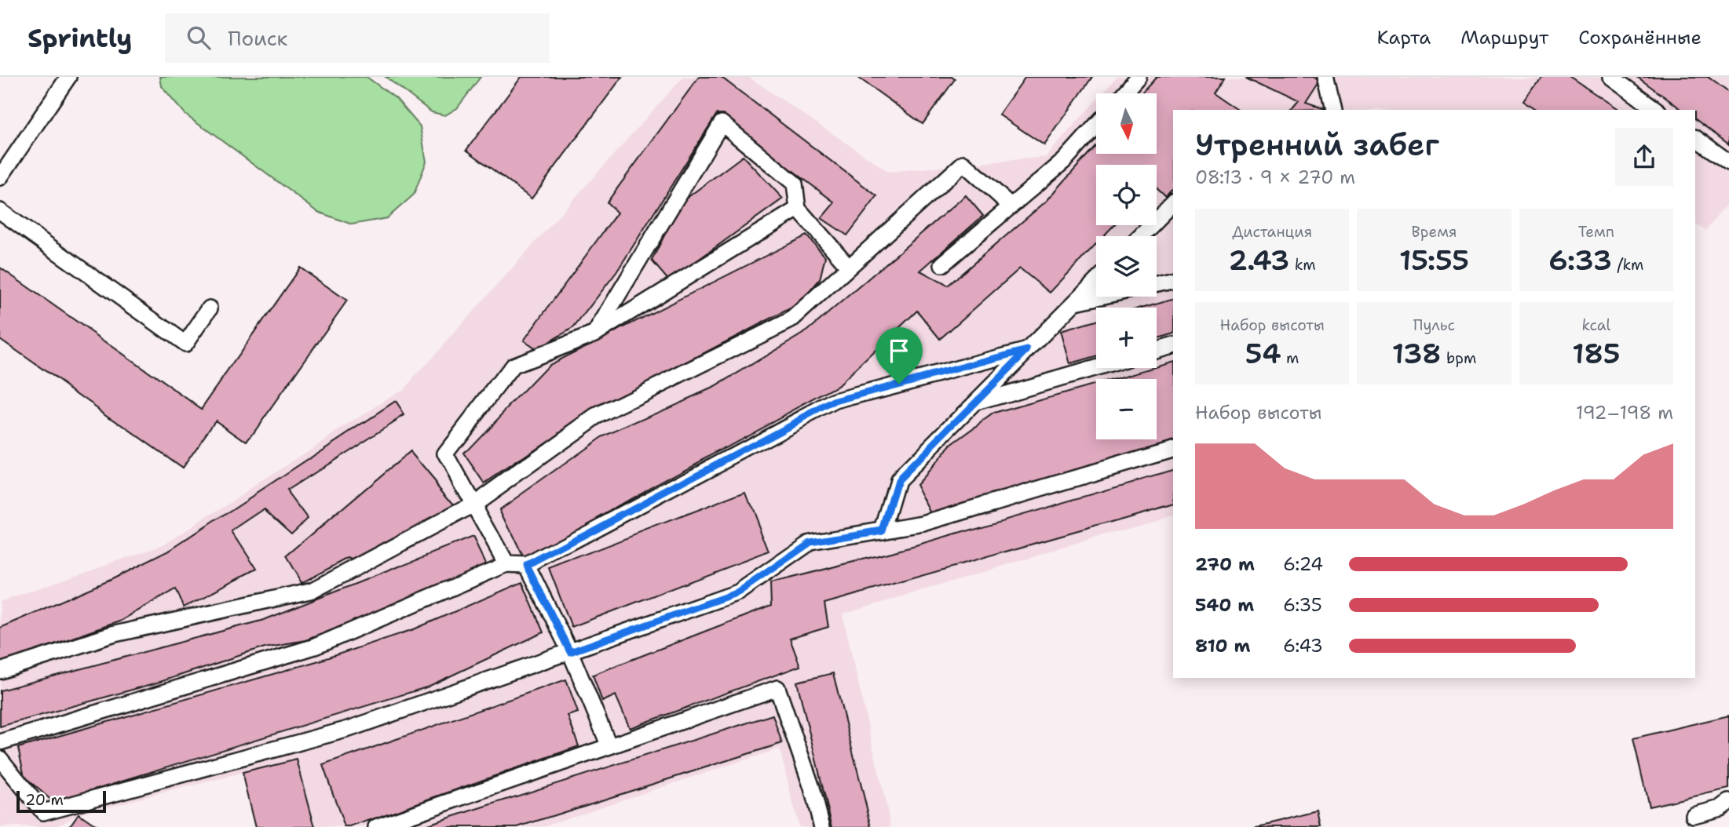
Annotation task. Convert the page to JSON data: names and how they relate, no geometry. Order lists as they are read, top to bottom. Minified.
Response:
{"scale_bar":"20 m","north":"bottom","page":{"header":"Sprintly","search":"Поиск","nav":["Карта","Маршрут","Сохранённые"],"map_buttons":["+","−"],"heading":["Утренний забег","08:13 · 9 × 270 m"],"stats":[["Дистанция","2.43 km"],["Время","15:55"],["Темп","6:33 /km"],["Набор высоты","54 m"],["Пульс","138 bpm"],["kcal","185"]],"chart":["Набор высоты","192–198 m"],"list":[{"name":"270 m","note":"6:24"},{"name":"540 m","note":"6:35"},{"name":"810 m","note":"6:43"}],"scale":"20 m"}}
